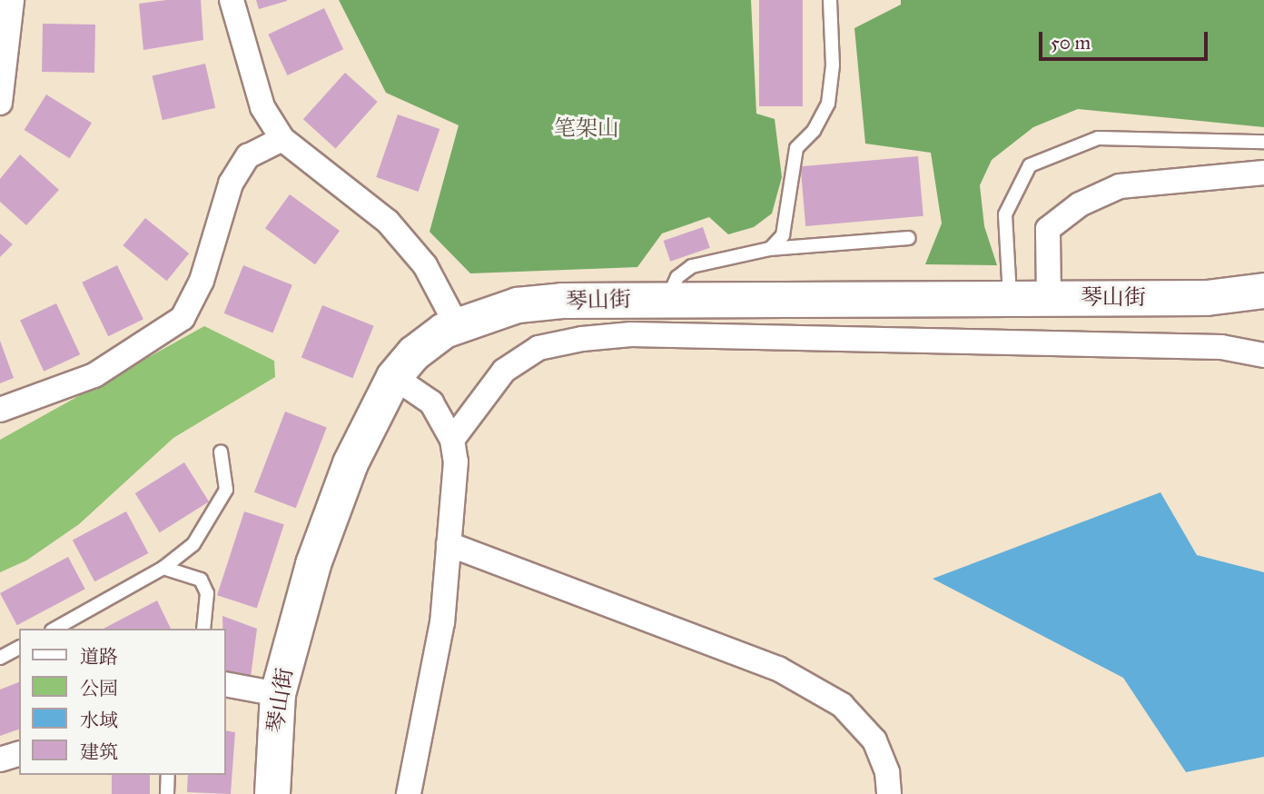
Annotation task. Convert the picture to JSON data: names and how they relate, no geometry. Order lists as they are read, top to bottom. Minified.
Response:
{"streets":{"street":["琴山街"]},"parks":["笔架山"],"legend":["道路","公园","水域","建筑"],"scale_bar":"50 m"}
